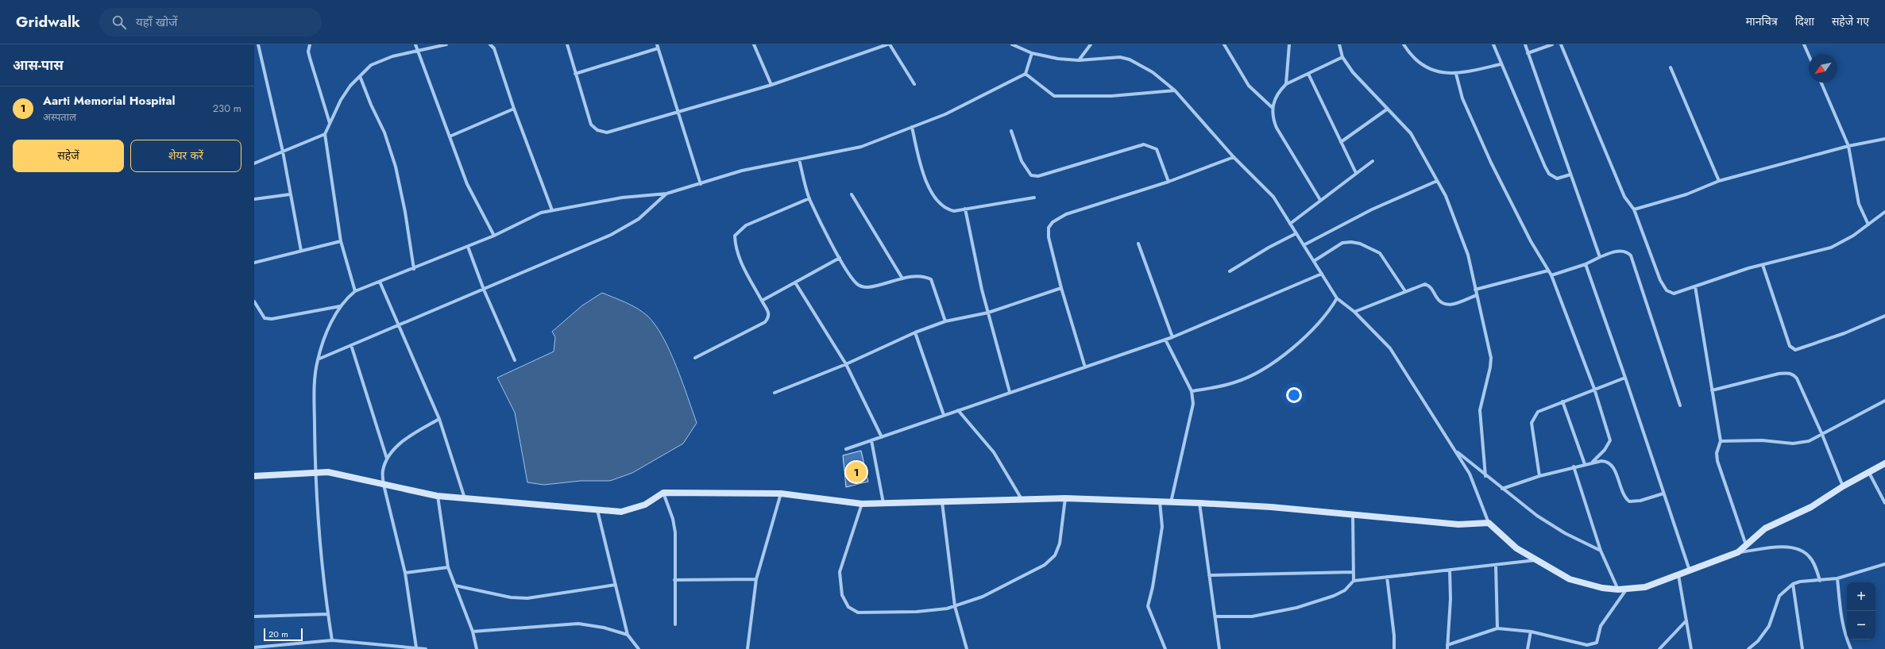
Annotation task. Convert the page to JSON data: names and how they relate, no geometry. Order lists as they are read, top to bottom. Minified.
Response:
{"scale_bar":"20 m","north":"bottom left","page":{"header":"Gridwalk","search":"यहाँ खोजें","nav":["मानचित्र","दिशा","सहेजे गए"],"heading":"आस-पास","list":[{"mark":"1","name":"Aarti Memorial Hospital","note":"अस्पताल","value":"230 m"}],"buttons":["सहेजें","शेयर करें"],"pins":"1","map_buttons":["+","−"],"scale":"20 m"}}
